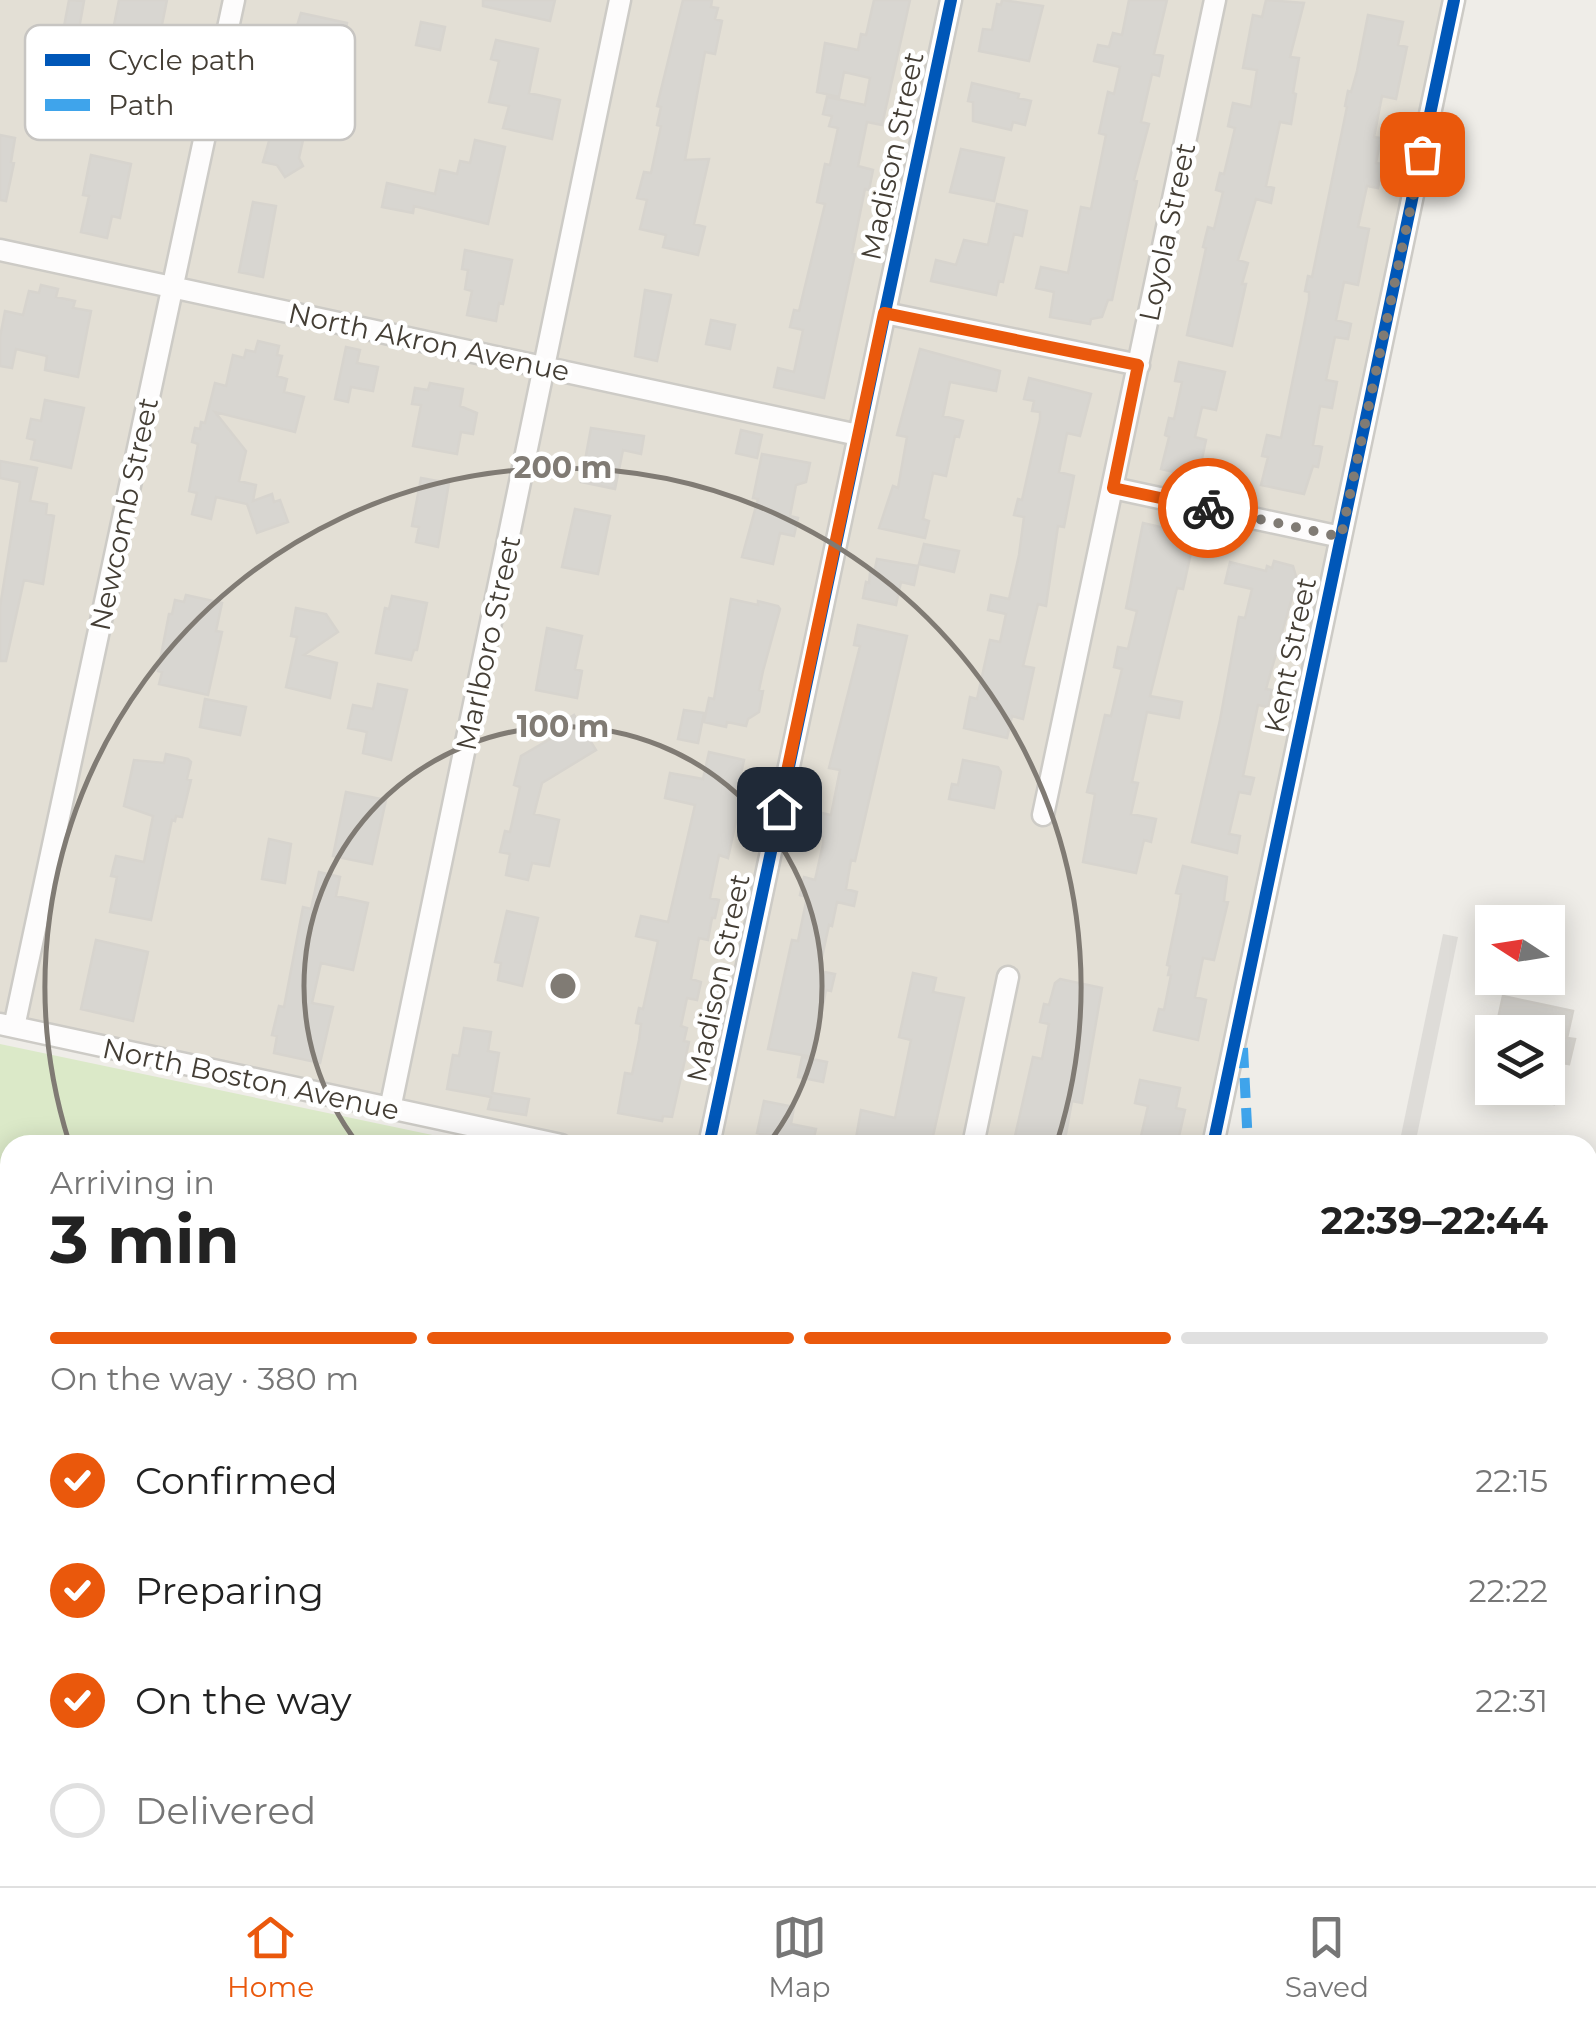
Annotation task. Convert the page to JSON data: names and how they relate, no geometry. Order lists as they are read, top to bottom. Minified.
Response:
{"streets":{"street":["Madison Street","Loyola Street","North Akron Avenue","Newcomb Street","Marlboro Street","Kent Street","North Boston Avenue"]},"crossings":[["Madison Street","North Akron Avenue"],["North Akron Avenue","Newcomb Street"],["North Akron Avenue","Marlboro Street"],["Newcomb Street","North Boston Avenue"],["Marlboro Street","North Boston Avenue"]],"legend":["Cycle path","Path"],"north":"left","page":{"heading":["3 min","Arriving in","22:39–22:44"],"bar":"On the way · 380 m","list":[["Confirmed","22:15"],["Preparing","22:22"],["On the way","22:31"],"Delivered"],"tabs":["Home","Map","Saved"]},"rings":["200 m","100 m"]}
